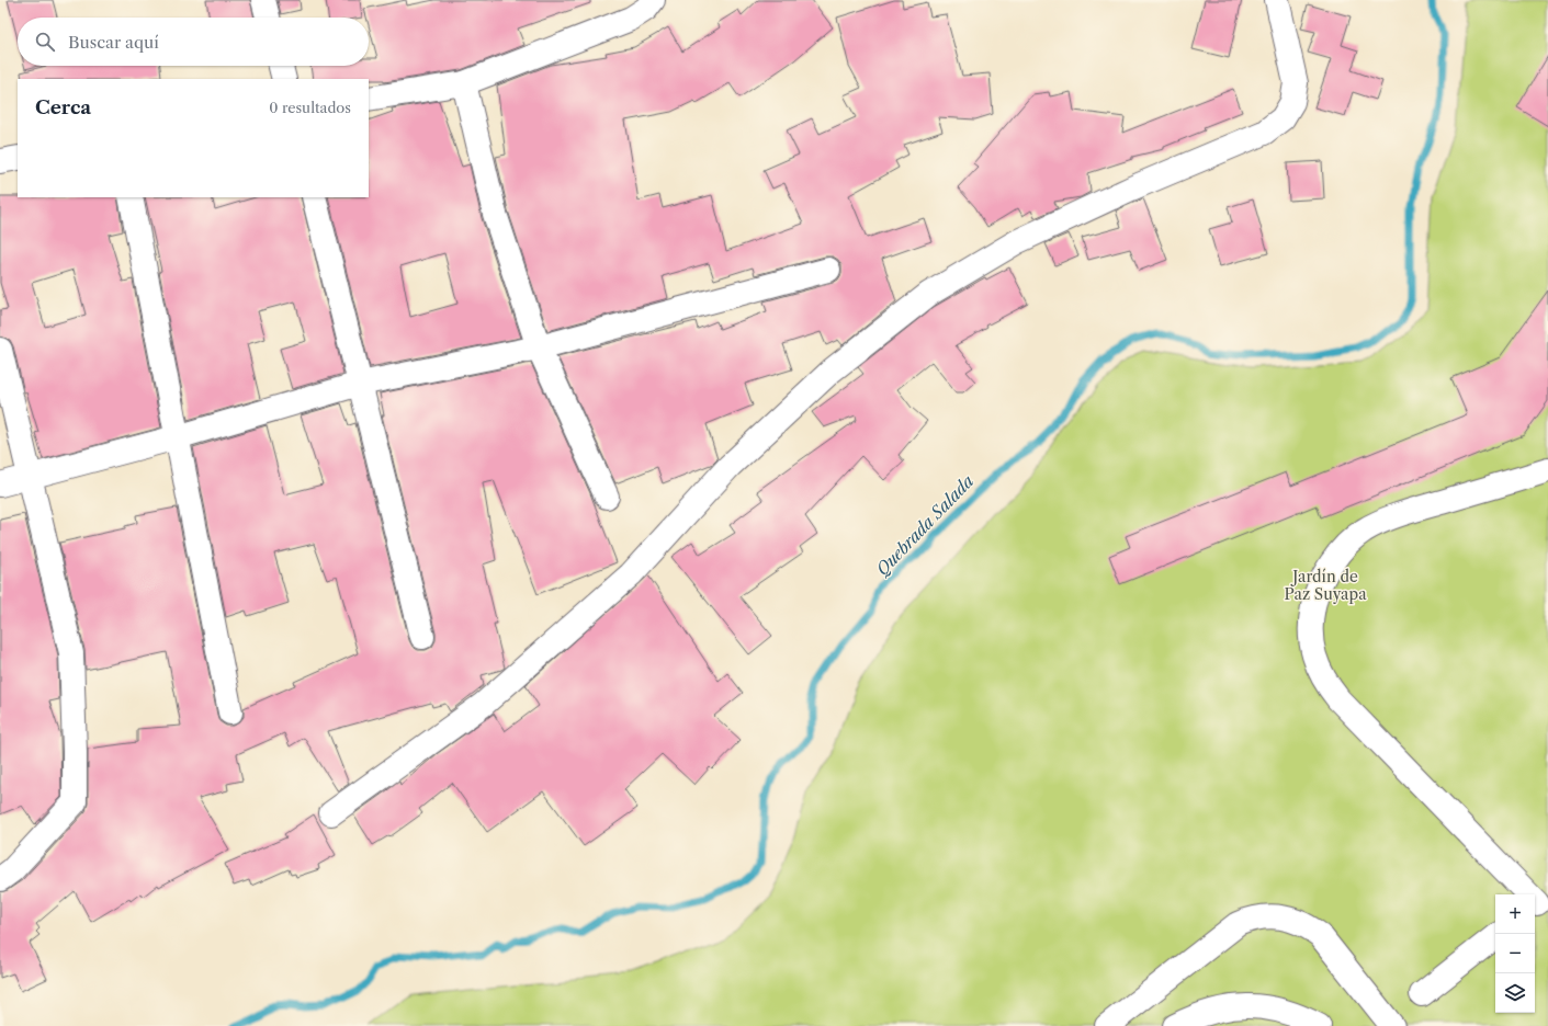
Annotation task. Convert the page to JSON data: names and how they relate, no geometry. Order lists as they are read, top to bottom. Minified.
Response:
{"water":["Quebrada Salada"],"parks":["Jardín de Paz Suyapa"],"page":{"search":"Buscar aquí","heading":["Cerca","0 resultados"],"map_buttons":["+","−"]}}
